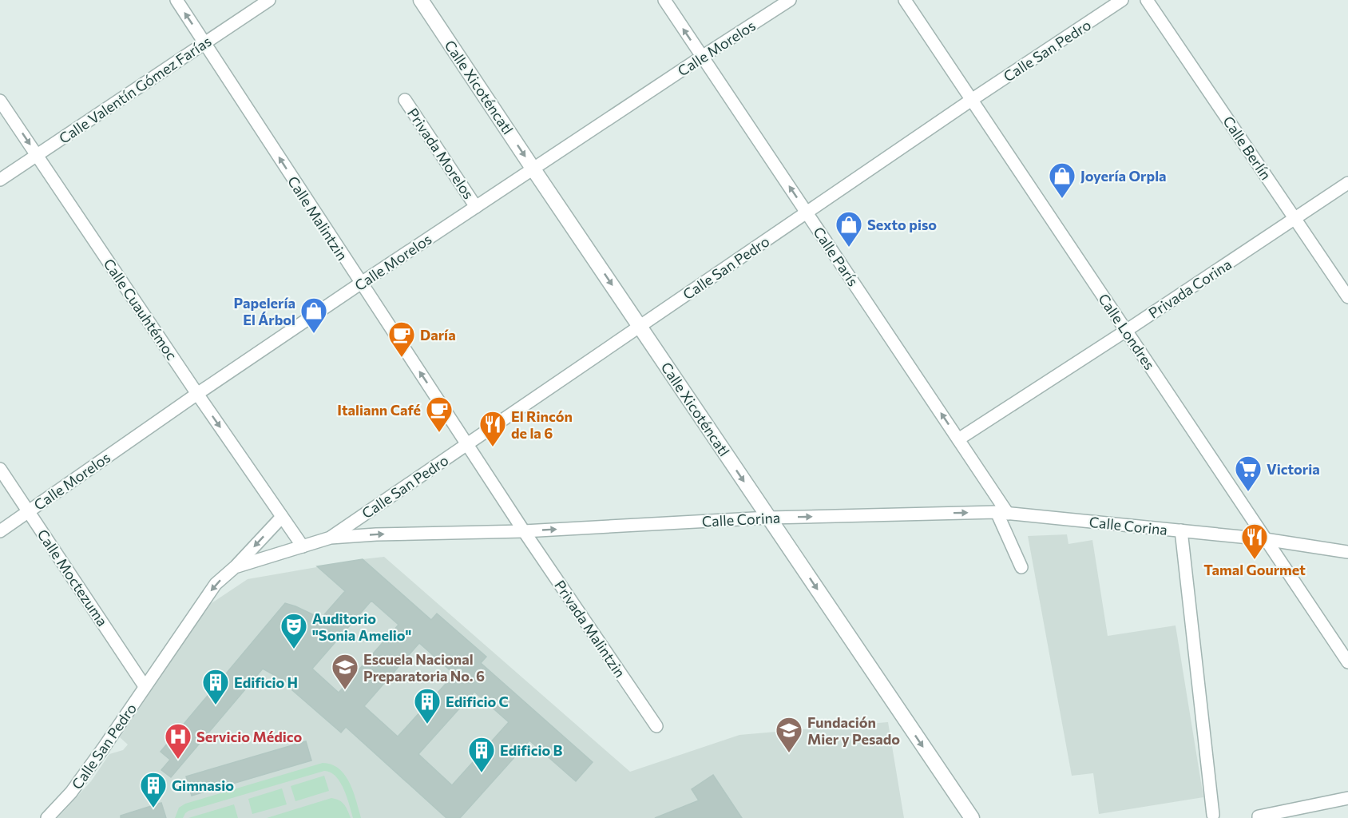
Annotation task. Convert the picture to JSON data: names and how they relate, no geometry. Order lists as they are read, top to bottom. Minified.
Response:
{"streets":{"street":["Calle Morelos","Calle San Pedro","Calle Xicoténcatl","Calle Valentín Gómez Farías","Calle Berlín","Privada Morelos","Calle Malintzin","Calle París","Privada Corina","Calle Cuauhtémoc","Calle Londres","Calle Corina","Calle Moctezuma","Privada Malintzin"]},"crossings":[["Calle Morelos","Calle Xicoténcatl"],["Calle Morelos","Privada Morelos"],["Calle Morelos","Calle Malintzin"],["Calle Morelos","Calle París"],["Calle Morelos","Calle Cuauhtémoc"],["Calle Morelos","Calle Moctezuma"],["Calle San Pedro","Calle Xicoténcatl"],["Calle San Pedro","Calle Malintzin"],["Calle San Pedro","Calle París"],["Calle San Pedro","Calle Cuauhtémoc"],["Calle San Pedro","Calle Londres"],["Calle San Pedro","Calle Corina"],["Calle San Pedro","Calle Moctezuma"],["Calle Xicoténcatl","Calle Corina"],["Calle Valentín Gómez Farías","Calle Malintzin"],["Calle Valentín Gómez Farías","Calle Cuauhtémoc"],["Calle Berlín","Privada Corina"],["Calle Malintzin","Calle Corina"],["Calle Malintzin","Privada Malintzin"],["Calle París","Privada Corina"],["Calle París","Calle Corina"],["Privada Corina","Calle Londres"],["Calle Cuauhtémoc","Calle Corina"],["Calle Londres","Calle Corina"],["Calle Corina","Privada Malintzin"]],"one_way":["Calle Xicoténcatl","Calle Malintzin","Calle París","Calle Cuauhtémoc","Calle Corina"],"places":{"shop":["Joyería Orpla","Sexto piso","Papelería El Árbol"],"cafe":["Daría","Italiann Café"],"restaurant":["El Rincón de la 6","Tamal Gourmet"],"supermarket":["Victoria"],"theatre":["Auditorio \"Sonia Amelio\""],"school or university":["Escuela Nacional Preparatoria No. 6","Fundación Mier y Pesado"],"building":["Edificio H","Edificio C","Edificio B","Gimnasio"],"hospital":["Servicio Médico"]}}
